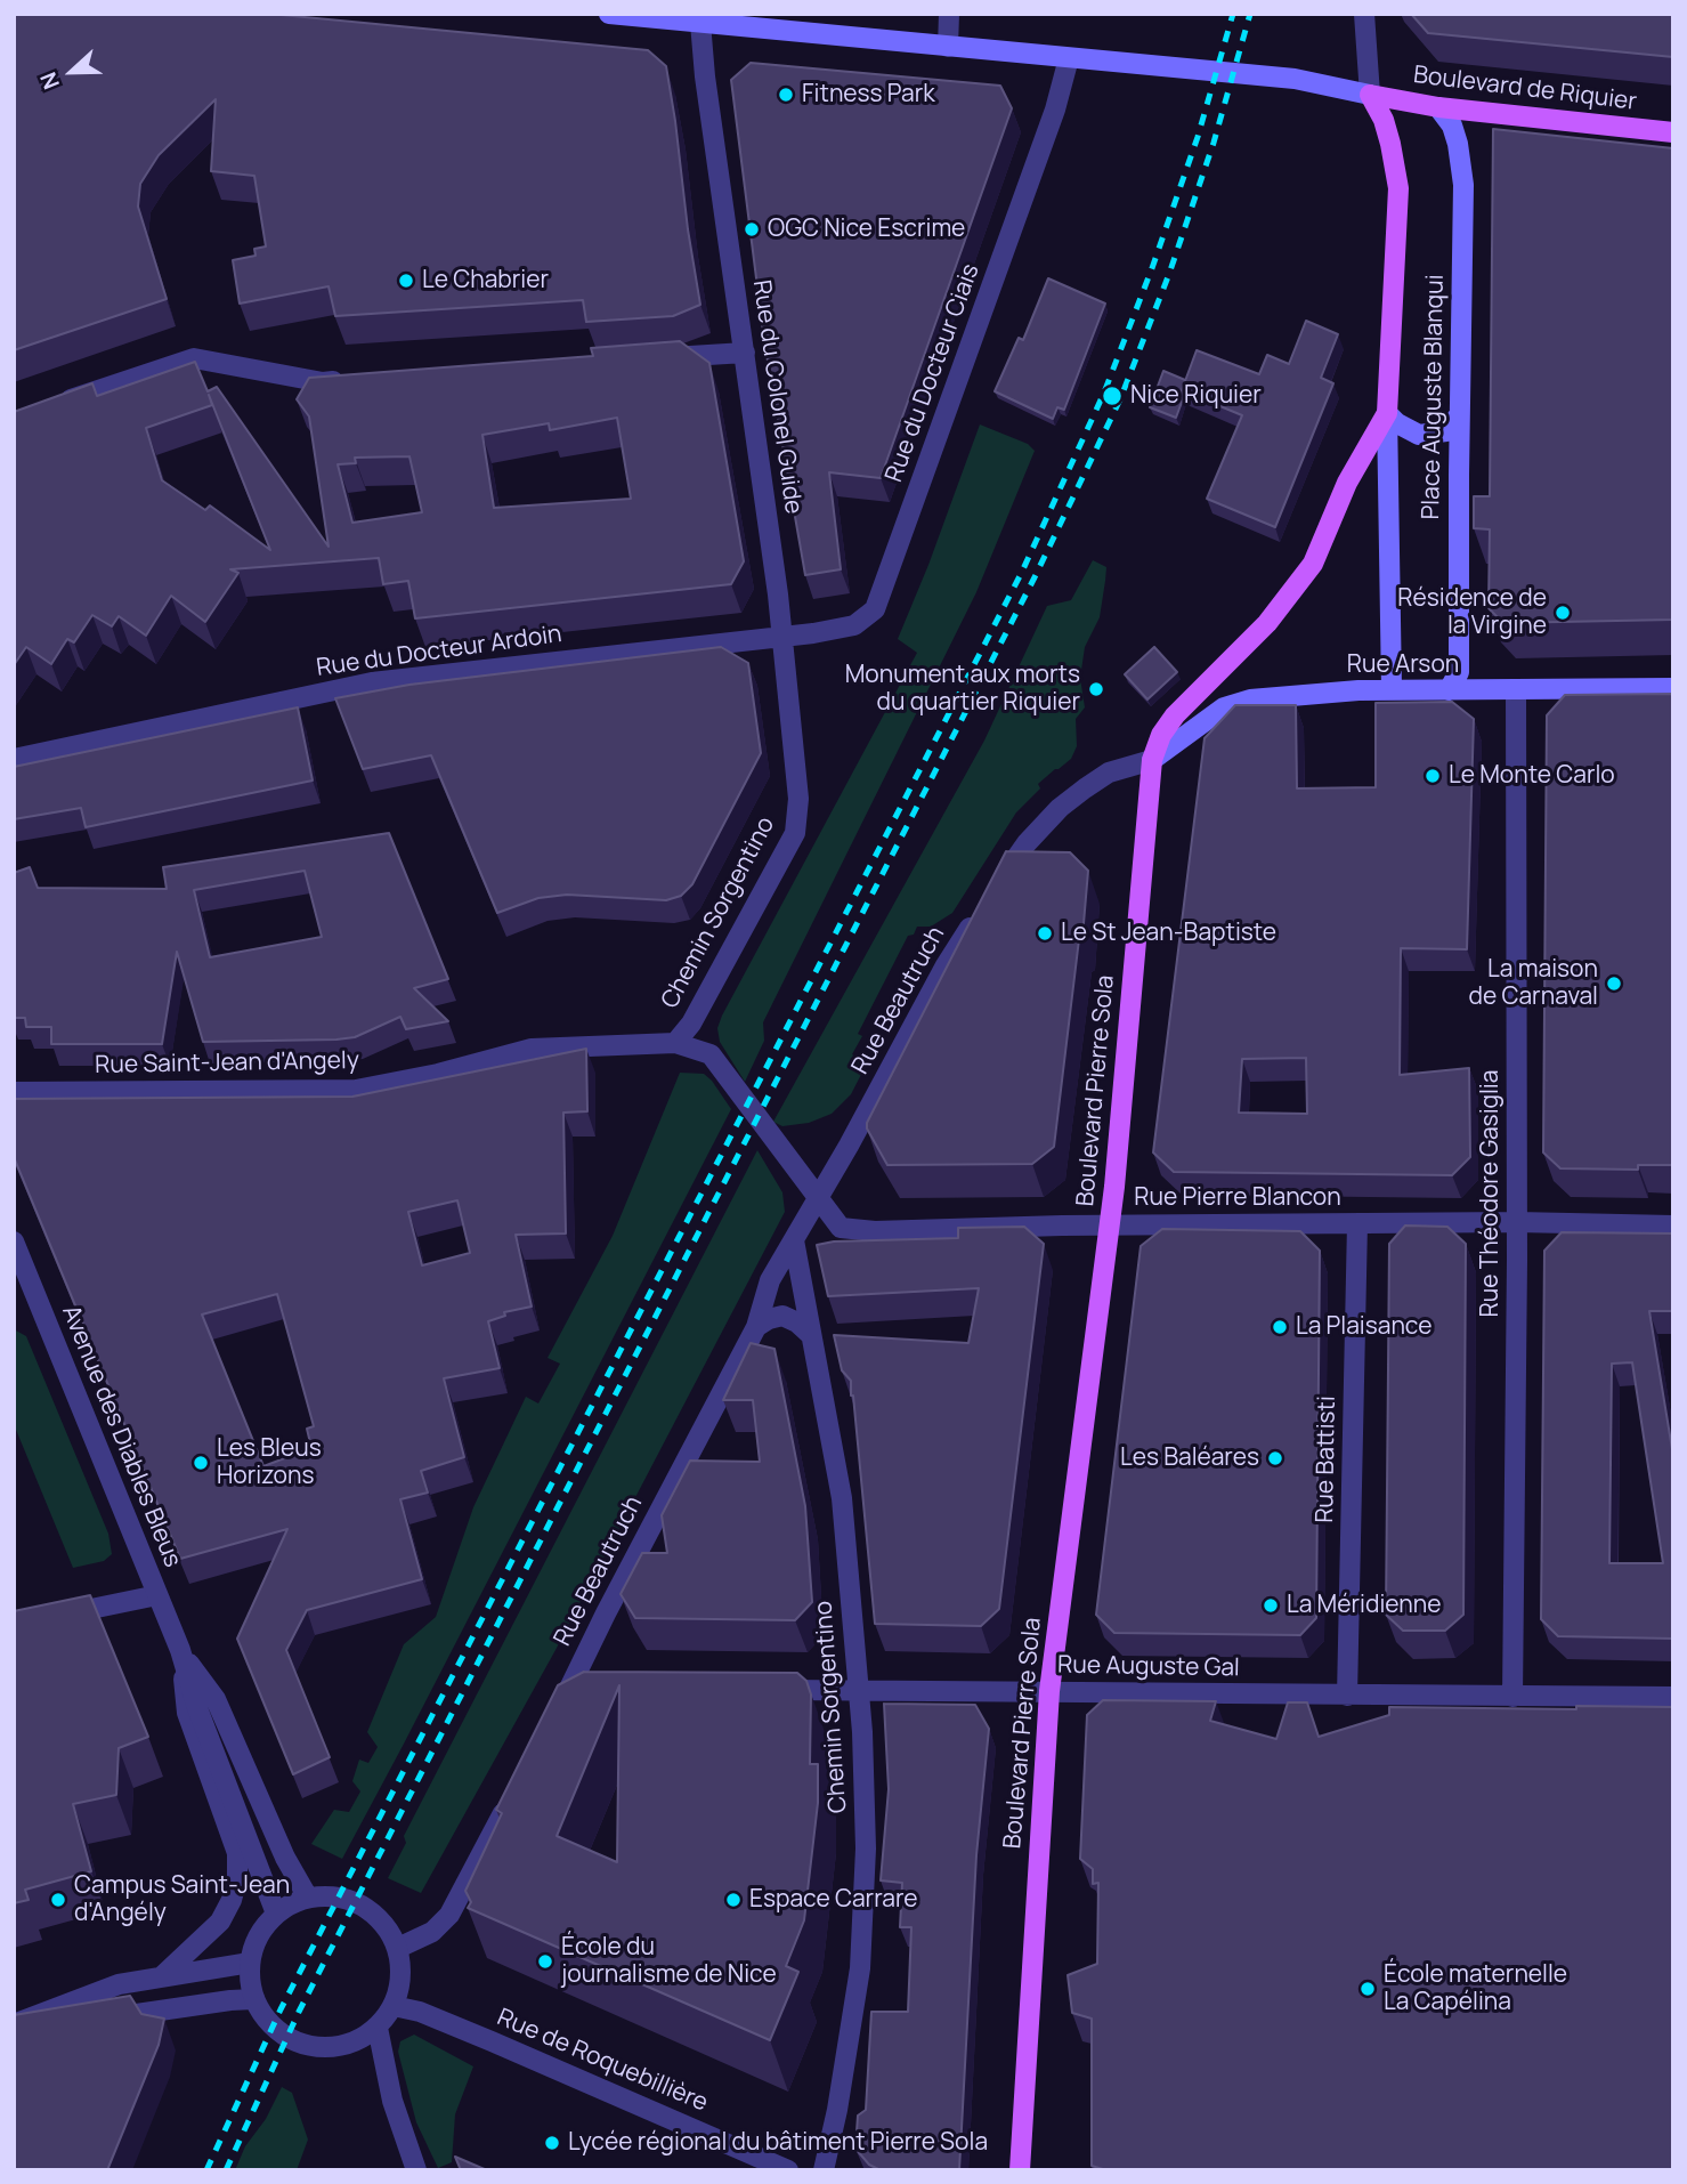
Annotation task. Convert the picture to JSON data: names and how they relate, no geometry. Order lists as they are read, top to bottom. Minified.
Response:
{"streets":{"main road":["Boulevard de Riquier","Place Auguste Blanqui","Rue Arson","Boulevard Pierre Sola"],"street":["Rue du Docteur Ciais","Rue du Colonel Guide","Rue du Docteur Ardoin","Chemin Sorgentino","Rue Beautruch","Rue Saint-Jean d'Angely","Rue Théodore Gasiglia","Rue Pierre Blancon","Avenue des Diables Bleus","Rue Battisti","Rue Auguste Gal","Rue de Roquebillière"]},"crossings":[["Boulevard de Riquier","Place Auguste Blanqui"],["Boulevard de Riquier","Boulevard Pierre Sola"],["Rue du Docteur Ciais","Rue du Colonel Guide"],["Rue du Docteur Ciais","Rue du Docteur Ardoin"],["Rue du Docteur Ciais","Chemin Sorgentino"],["Rue du Colonel Guide","Rue du Docteur Ardoin"],["Rue du Colonel Guide","Chemin Sorgentino"],["Place Auguste Blanqui","Rue Arson"],["Place Auguste Blanqui","Boulevard Pierre Sola"],["Rue du Docteur Ardoin","Chemin Sorgentino"],["Rue Arson","Boulevard Pierre Sola"],["Rue Arson","Rue Théodore Gasiglia"],["Chemin Sorgentino","Rue Beautruch"],["Chemin Sorgentino","Rue Saint-Jean d'Angely"],["Chemin Sorgentino","Rue Pierre Blancon"],["Chemin Sorgentino","Rue Auguste Gal"],["Rue Beautruch","Rue Pierre Blancon"],["Boulevard Pierre Sola","Rue Pierre Blancon"],["Boulevard Pierre Sola","Rue Auguste Gal"],["Rue Théodore Gasiglia","Rue Pierre Blancon"],["Rue Théodore Gasiglia","Rue Auguste Gal"],["Rue Pierre Blancon","Rue Battisti"],["Avenue des Diables Bleus","Rue de Roquebillière"],["Rue Battisti","Rue Auguste Gal"]],"places":["Fitness Park","OGC Nice Escrime","Le Chabrier","Nice Riquier","Résidence de la Virgine","Monument aux morts du quartier Riquier","Le Monte Carlo","Le St Jean-Baptiste","La maison de Carnaval","La Plaisance","Les Baléares","Les Bleus Horizons","La Méridienne","Campus Saint-Jean d'Angély","Espace Carrare","École du journalisme de Nice","École maternelle La Capélina","Lycée régional du bâtiment Pierre Sola"],"north":"left"}
